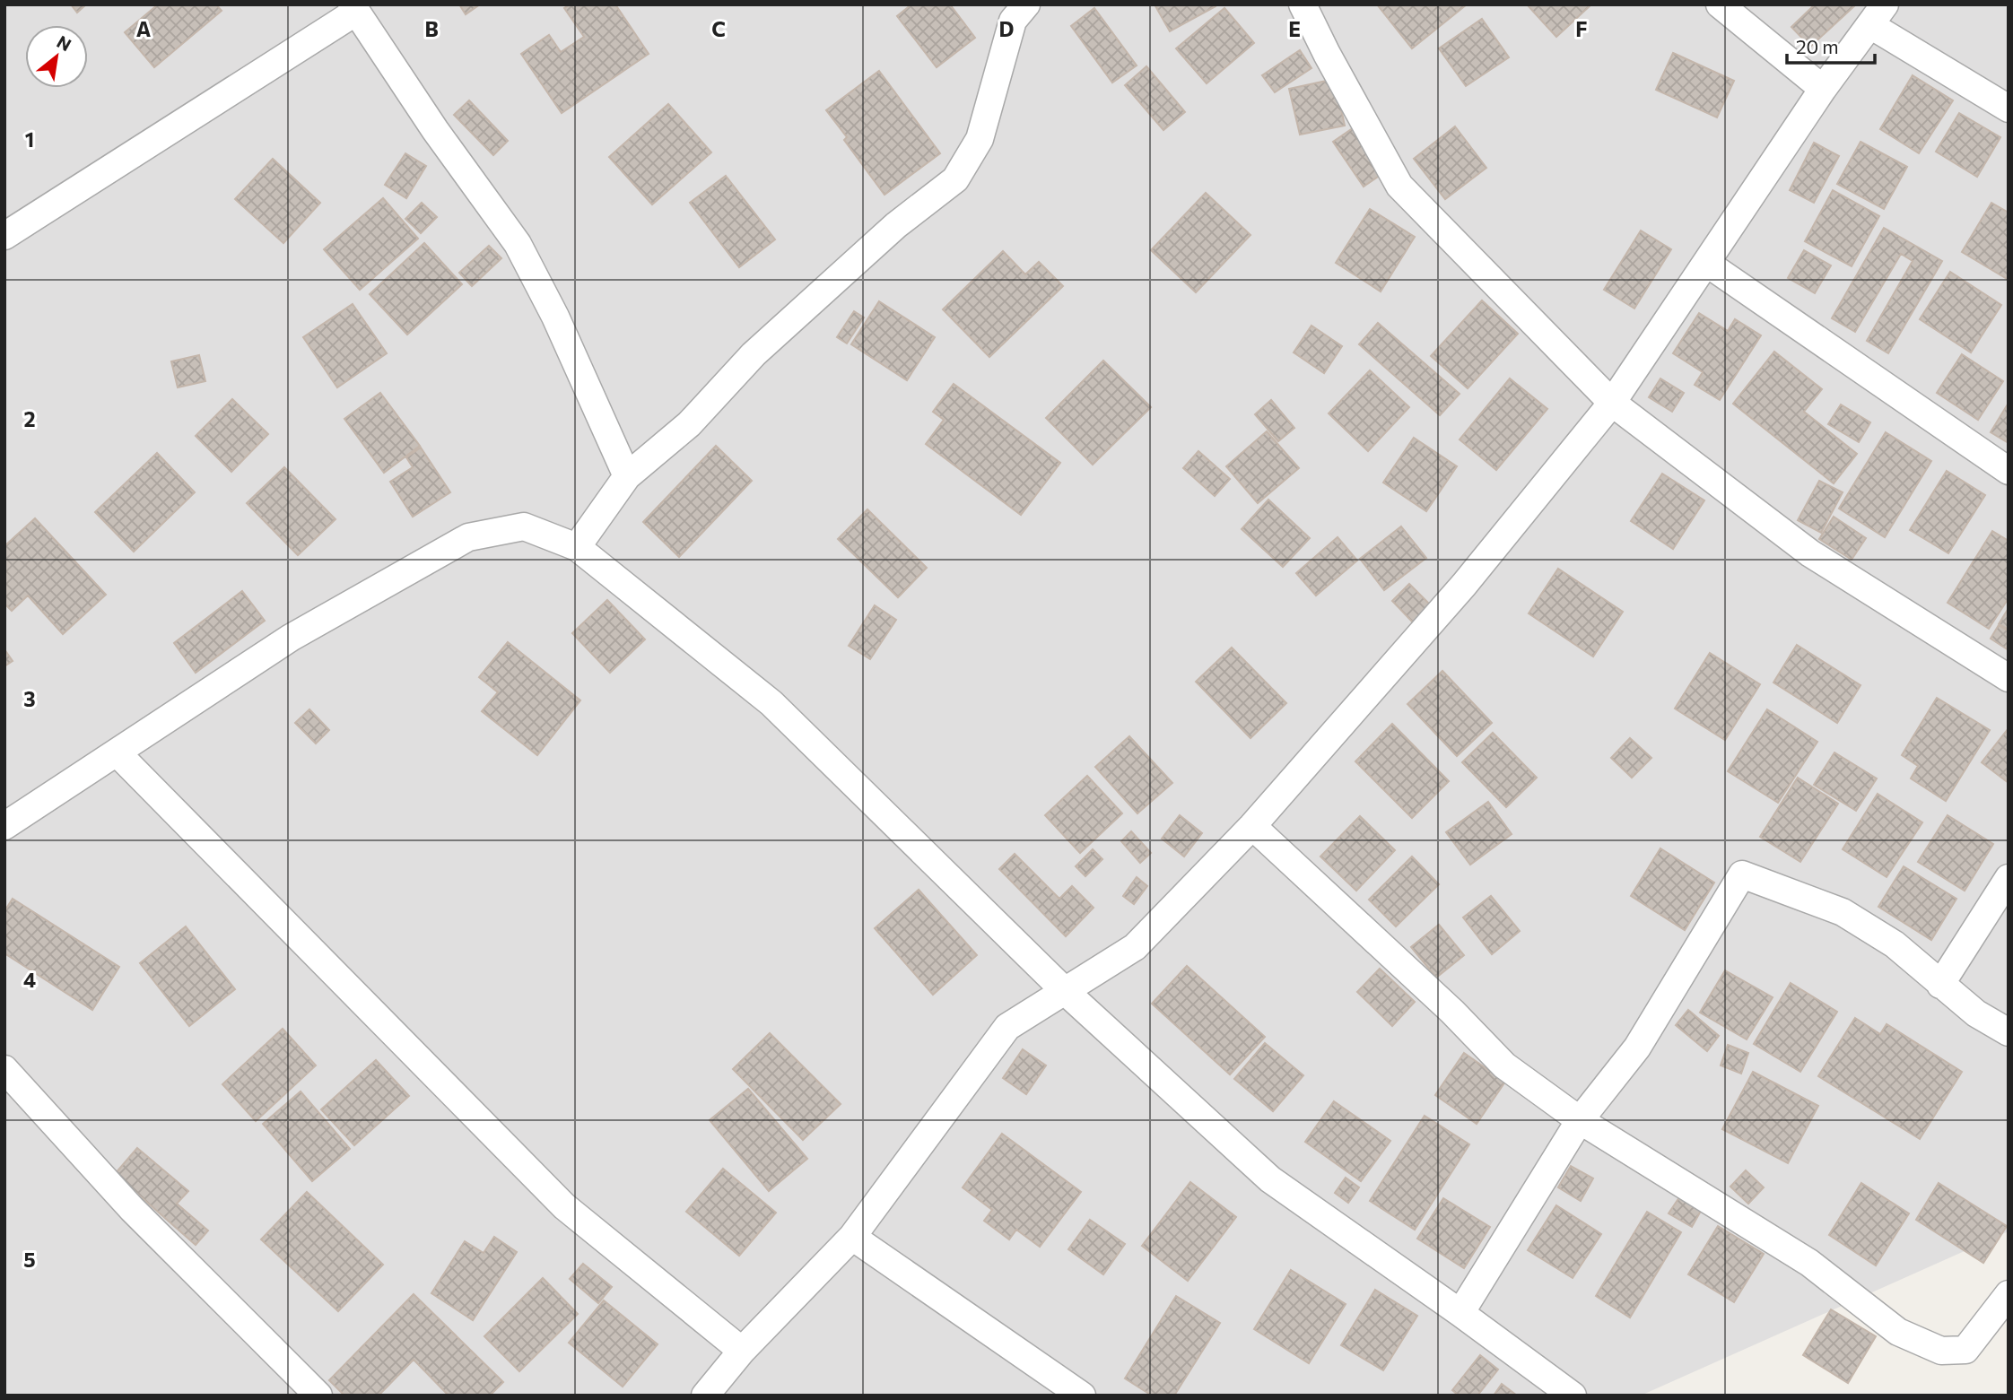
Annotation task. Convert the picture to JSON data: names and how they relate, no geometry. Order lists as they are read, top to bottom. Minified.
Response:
{"scale_bar":"20 m","north":"top right","grid":{"columns":["A","B","C","D","E","F"],"rows":["1","2","3","4","5"]}}
